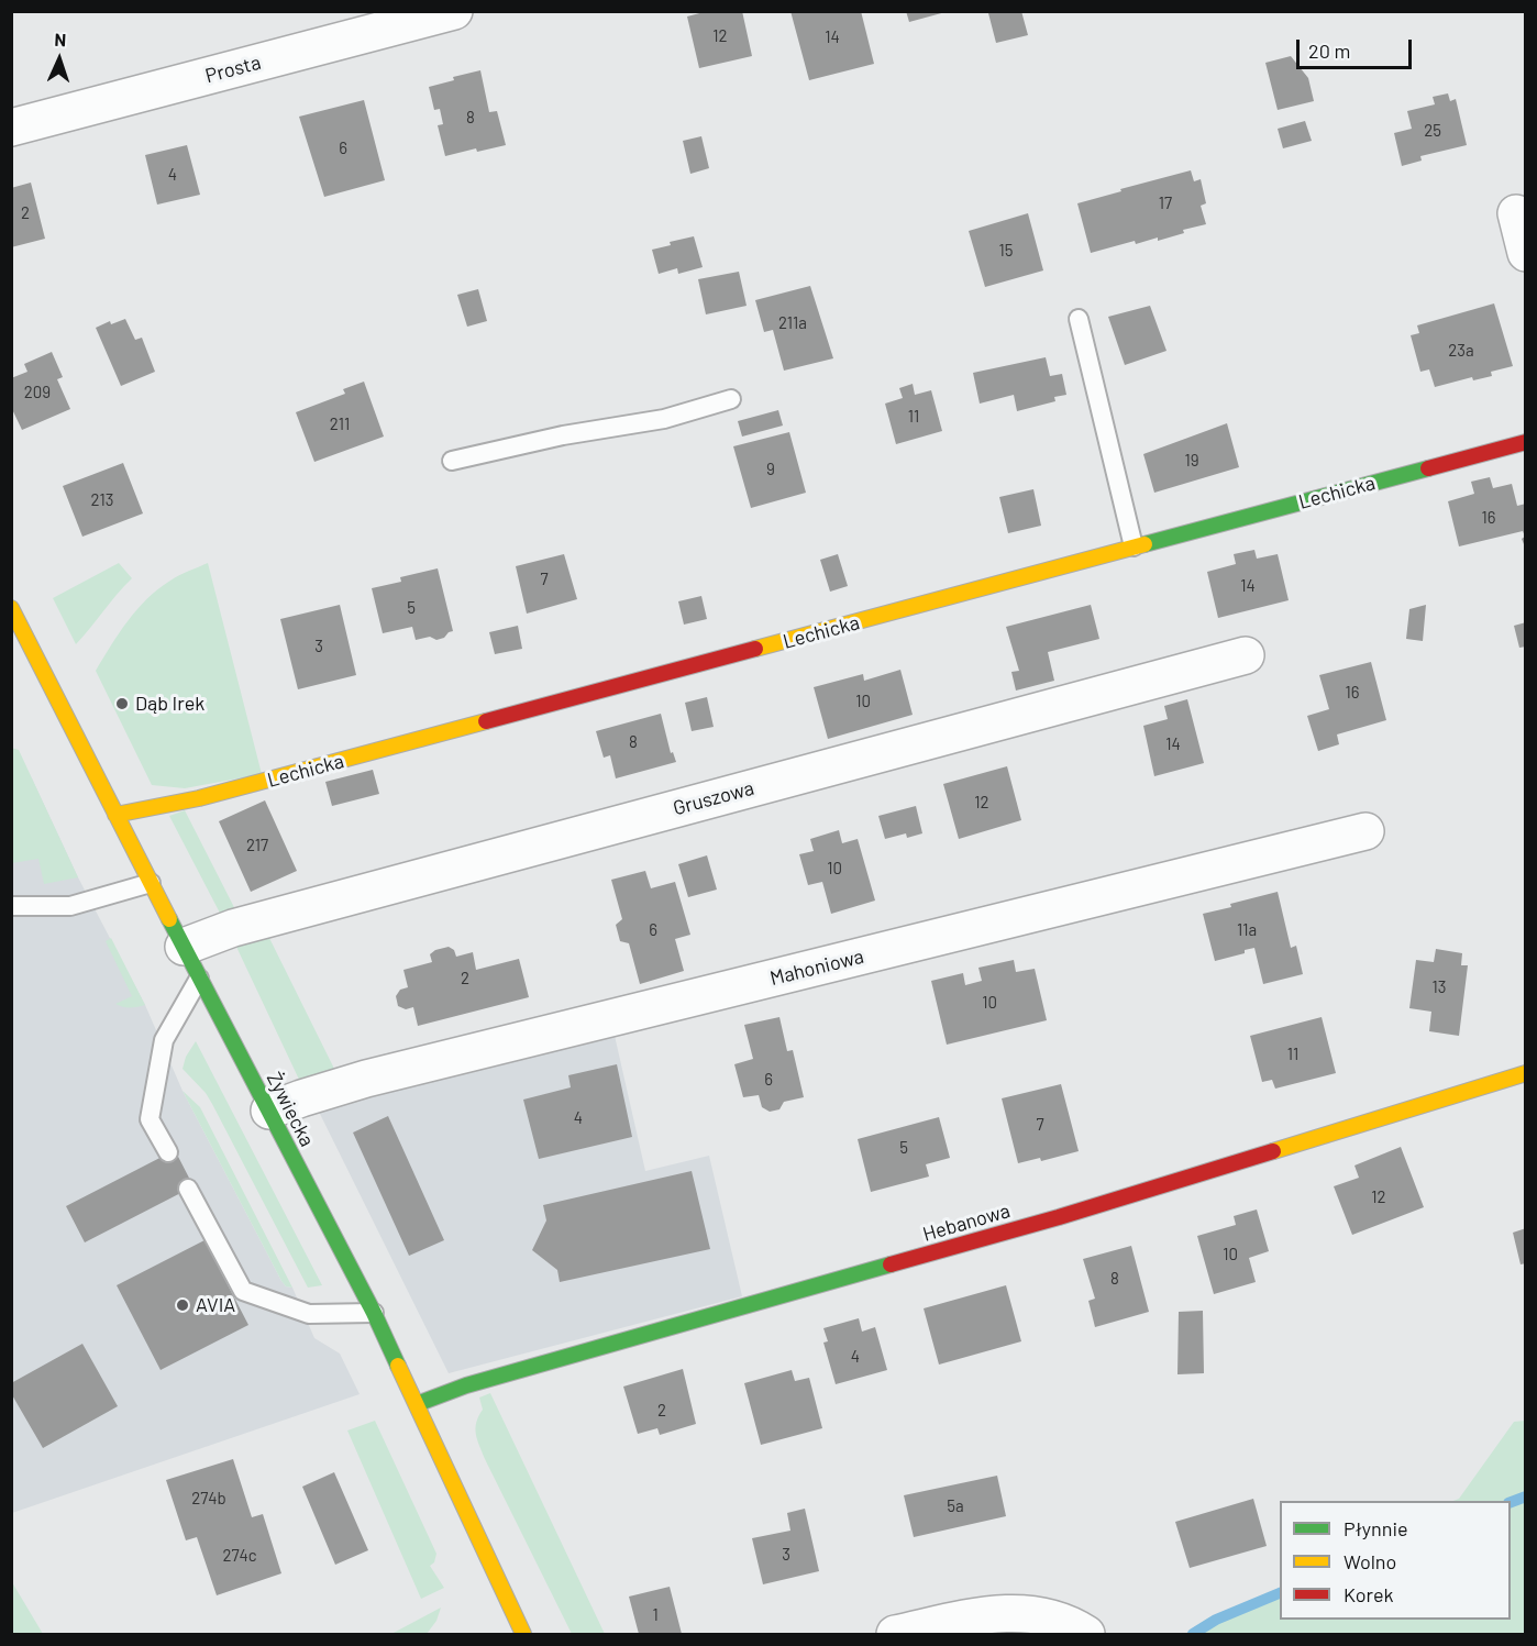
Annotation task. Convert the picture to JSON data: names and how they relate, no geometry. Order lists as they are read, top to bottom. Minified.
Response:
{"streets":{"street":["Prosta","Lechicka","Gruszowa","Mahoniowa","Żywiecka","Hebanowa"]},"crossings":[["Lechicka","Żywiecka"],["Gruszowa","Żywiecka"],["Mahoniowa","Żywiecka"],["Żywiecka","Hebanowa"]],"places":["Dąb Irek","AVIA"],"house_numbers":["12","14","8","25","6","4","17","2","15","211a","23a","209","11","211","19","9","213","16","7","14","5","3","16","10","8","14","12","217","10","6","11a","2","13","10","11","6","4","7","5","12","10","8","4","2","274b","5a","3","274c","1"],"legend":["Płynnie","Wolno","Korek"],"scale_bar":"20 m","north":"top"}
